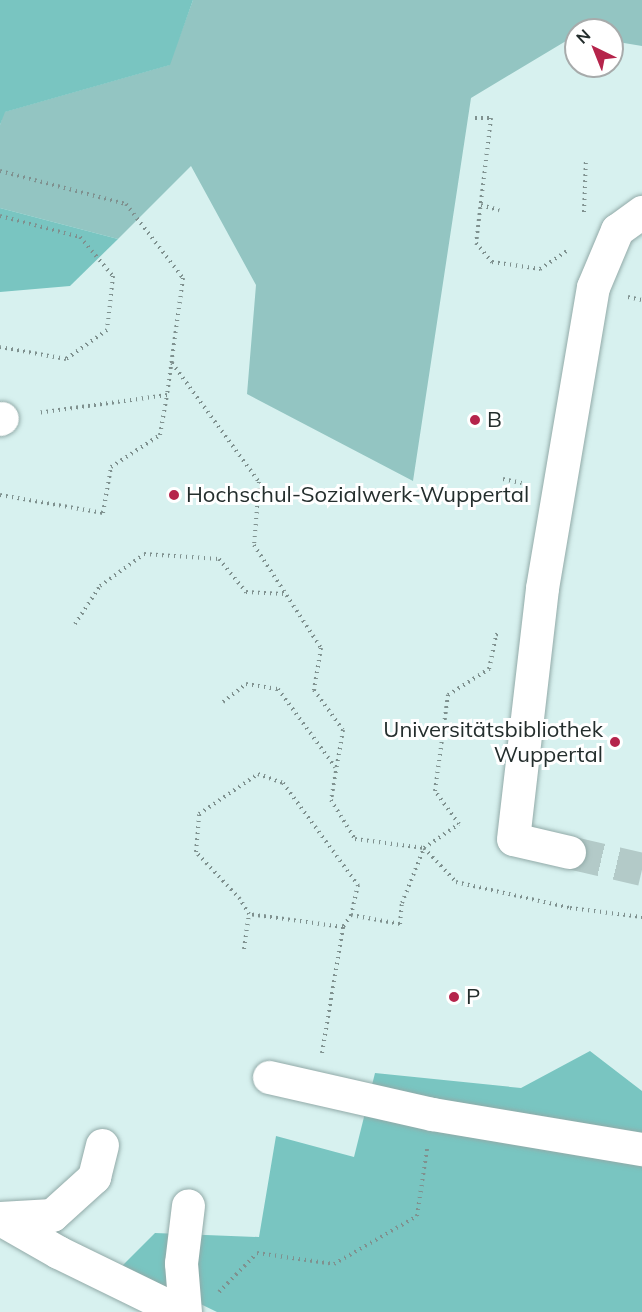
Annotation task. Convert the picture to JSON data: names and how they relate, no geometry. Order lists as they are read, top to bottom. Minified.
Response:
{"places":["B","Hochschul-Sozialwerk-Wuppertal","Universitätsbibliothek Wuppertal","P"],"north":"top left"}
